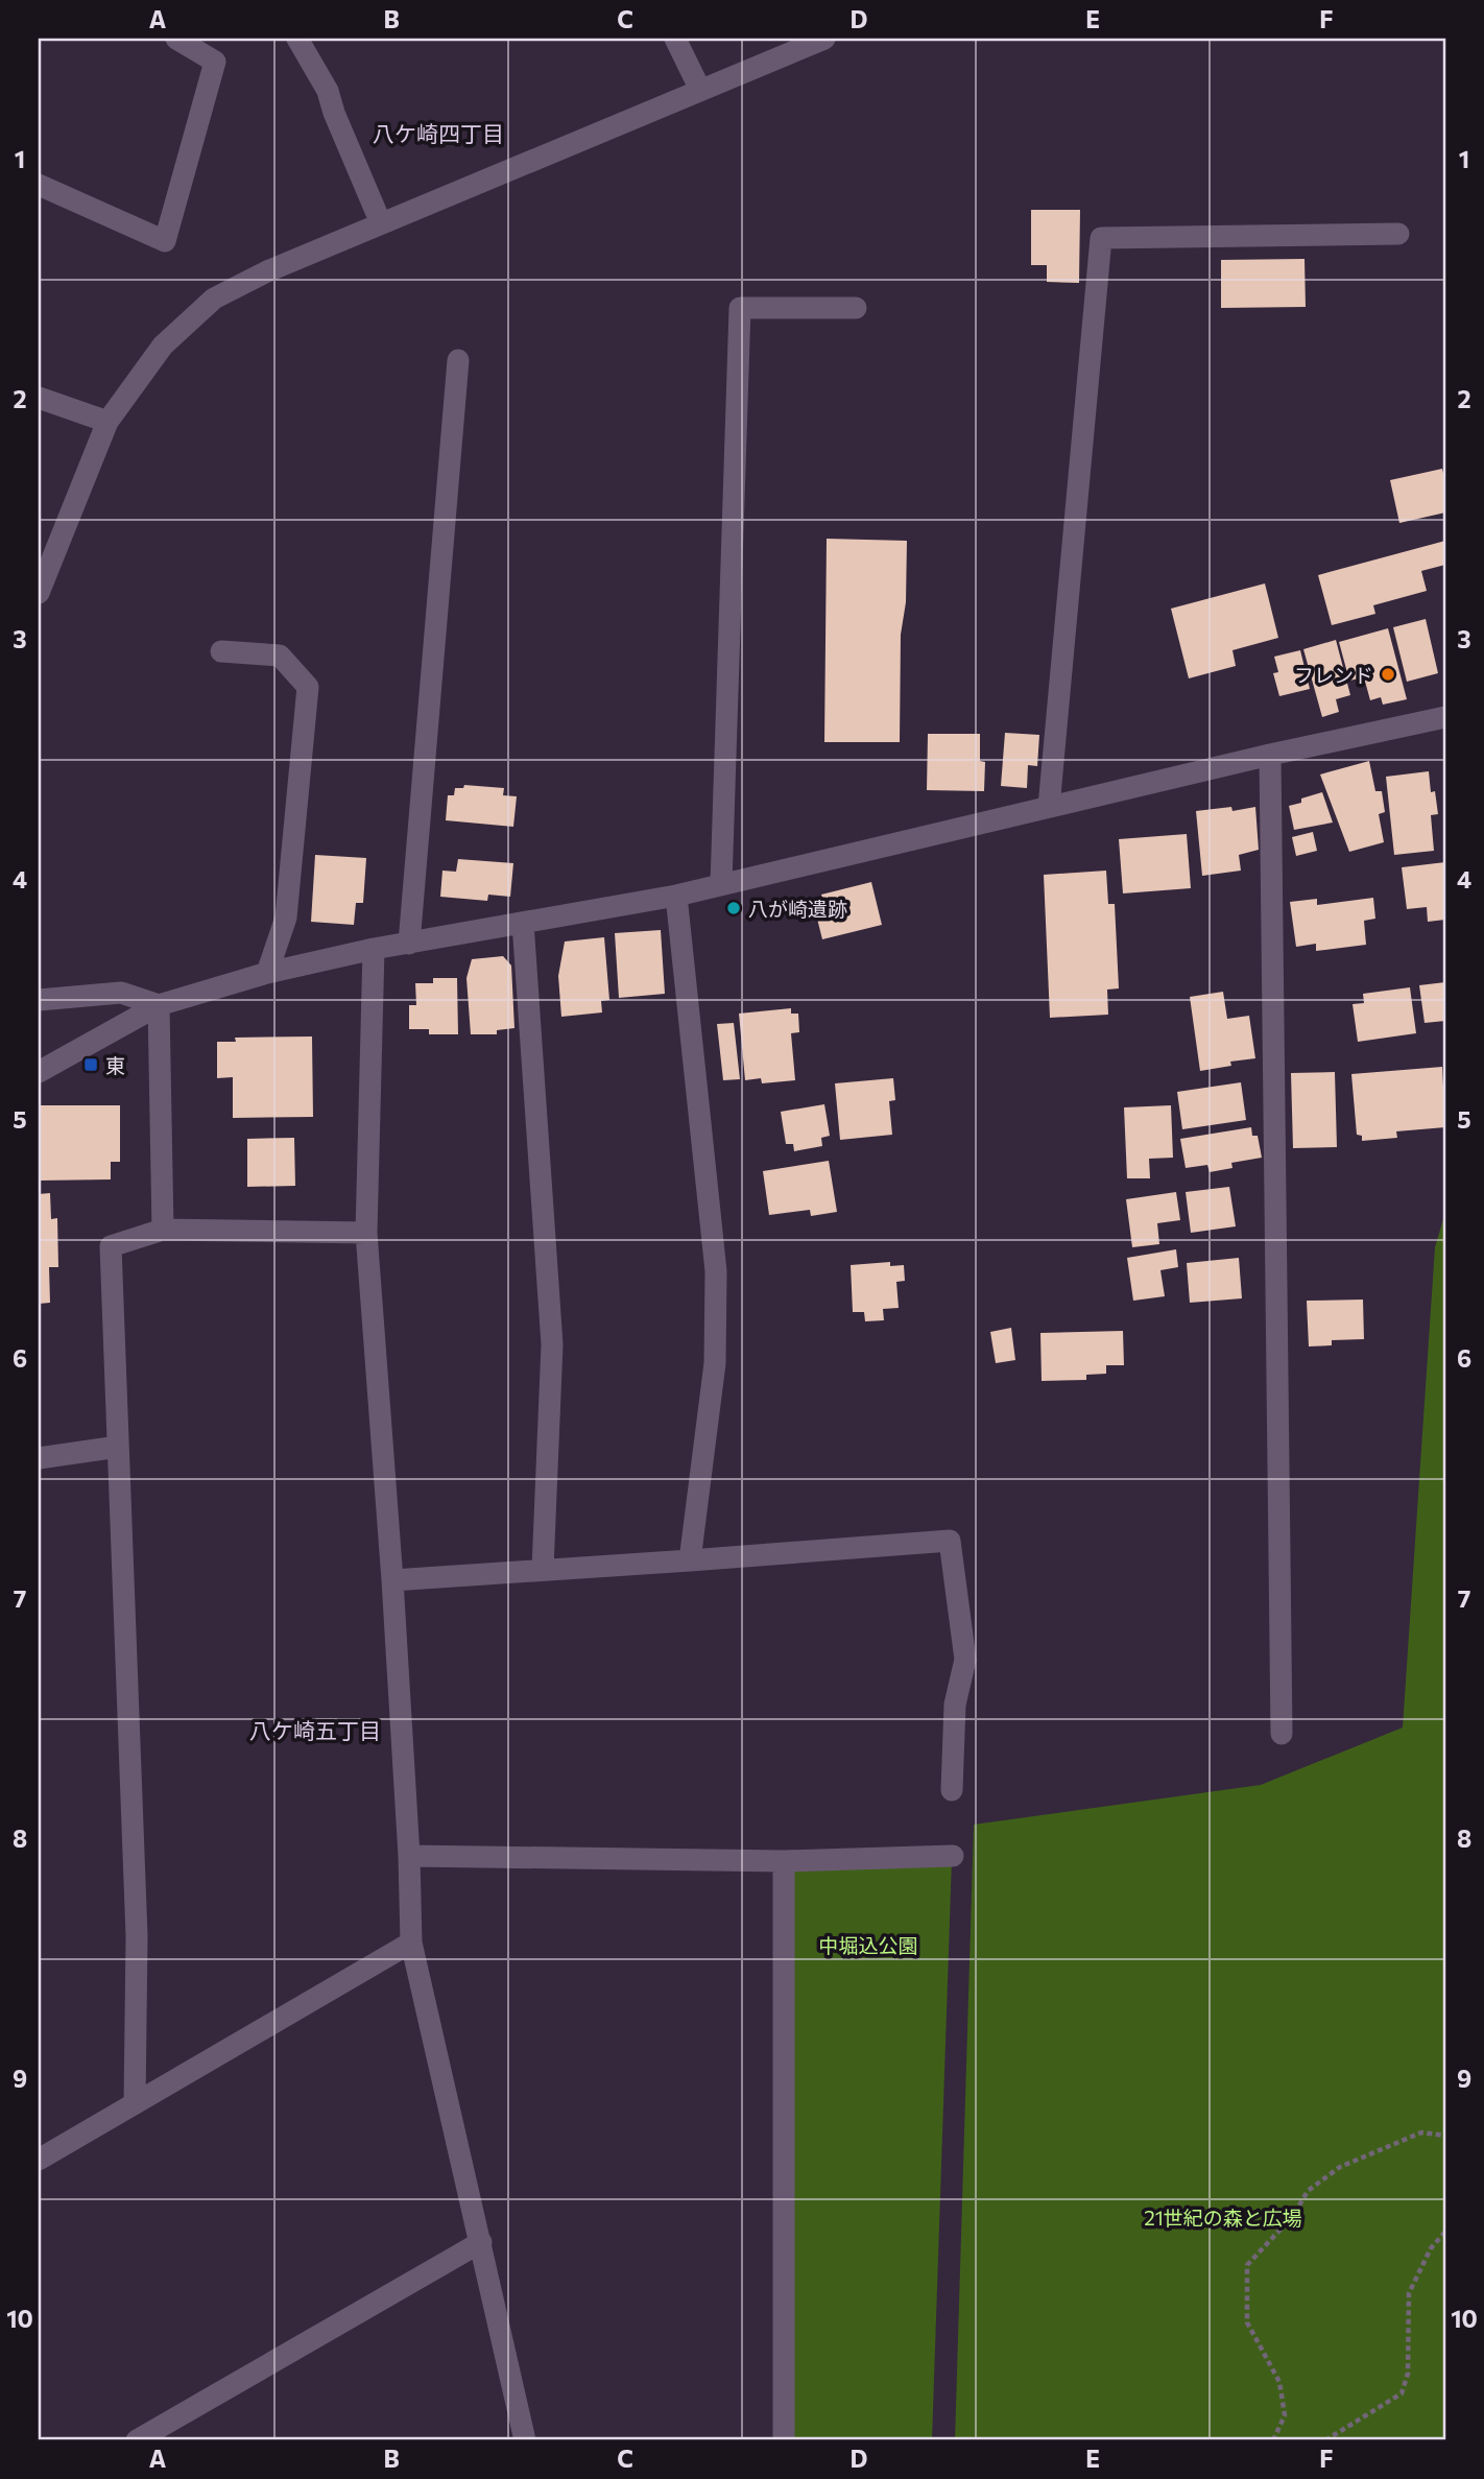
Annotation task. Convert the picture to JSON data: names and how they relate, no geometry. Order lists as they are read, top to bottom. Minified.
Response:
{"districts":["八ケ崎四丁目","八ケ崎五丁目"],"parks":["中堀込公園","21世紀の森と広場"],"places":{"other":["フレンド","八が崎遺跡"],"transit":["東"]},"grid":{"columns":["A","B","C","D","E","F"],"rows":["1","2","3","4","5","6","7","8","9","10"]}}
